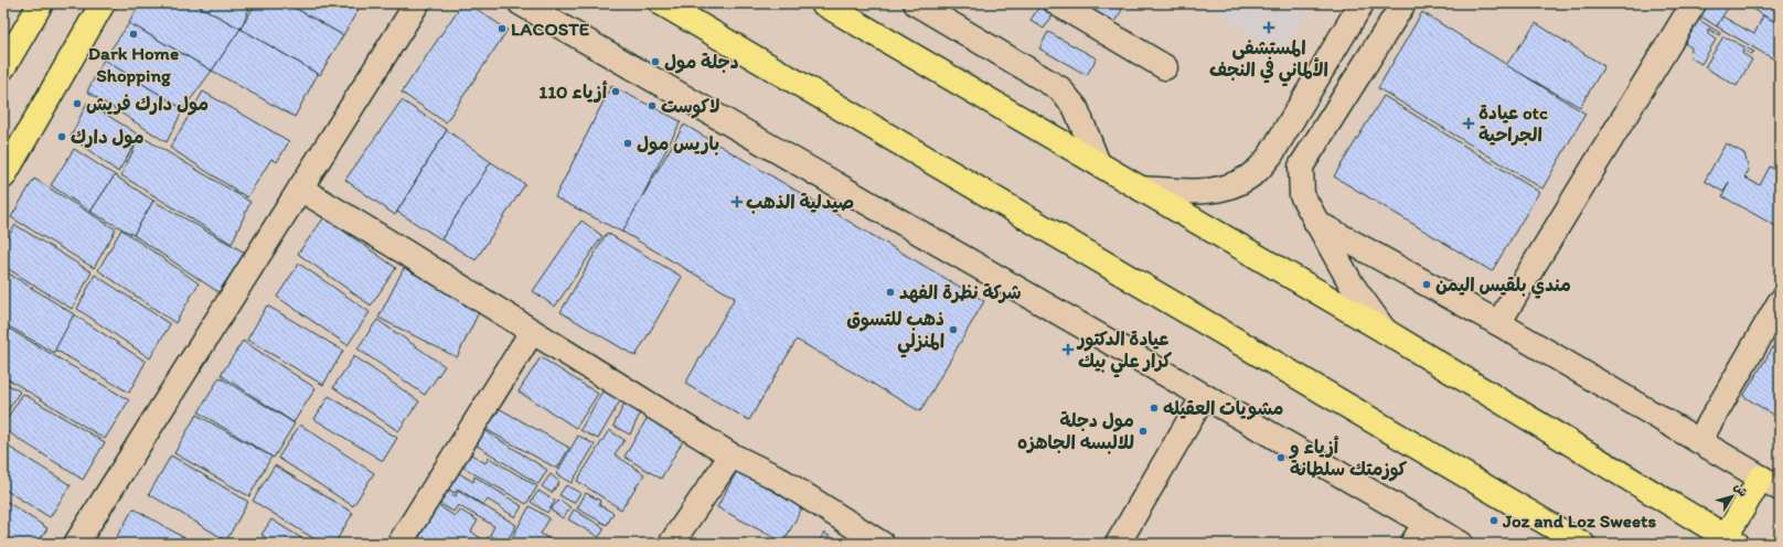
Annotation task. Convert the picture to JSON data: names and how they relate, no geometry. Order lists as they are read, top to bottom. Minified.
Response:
{"places":{"health":["المستشفى الألماني في النجف","عيادة otc الجراحية","صيدلية الذهب","عيادة الدكتور كرار علي بيك"],"other":["LACOSTE","Dark Home Shopping","دجلة مول","أزياء 110","مول دارك فريش","لاكوست","مول دارك","باريس مول","مندي بلقيس اليمن","شركة نظرة الفهد","ذهب للتسوق المنزلي","مشويات العقيله","مول دجلة للالبسه الجاهزه","أزياء و كوزمتك سلطانة","Joz and Loz Sweets"]},"north":"top right"}
